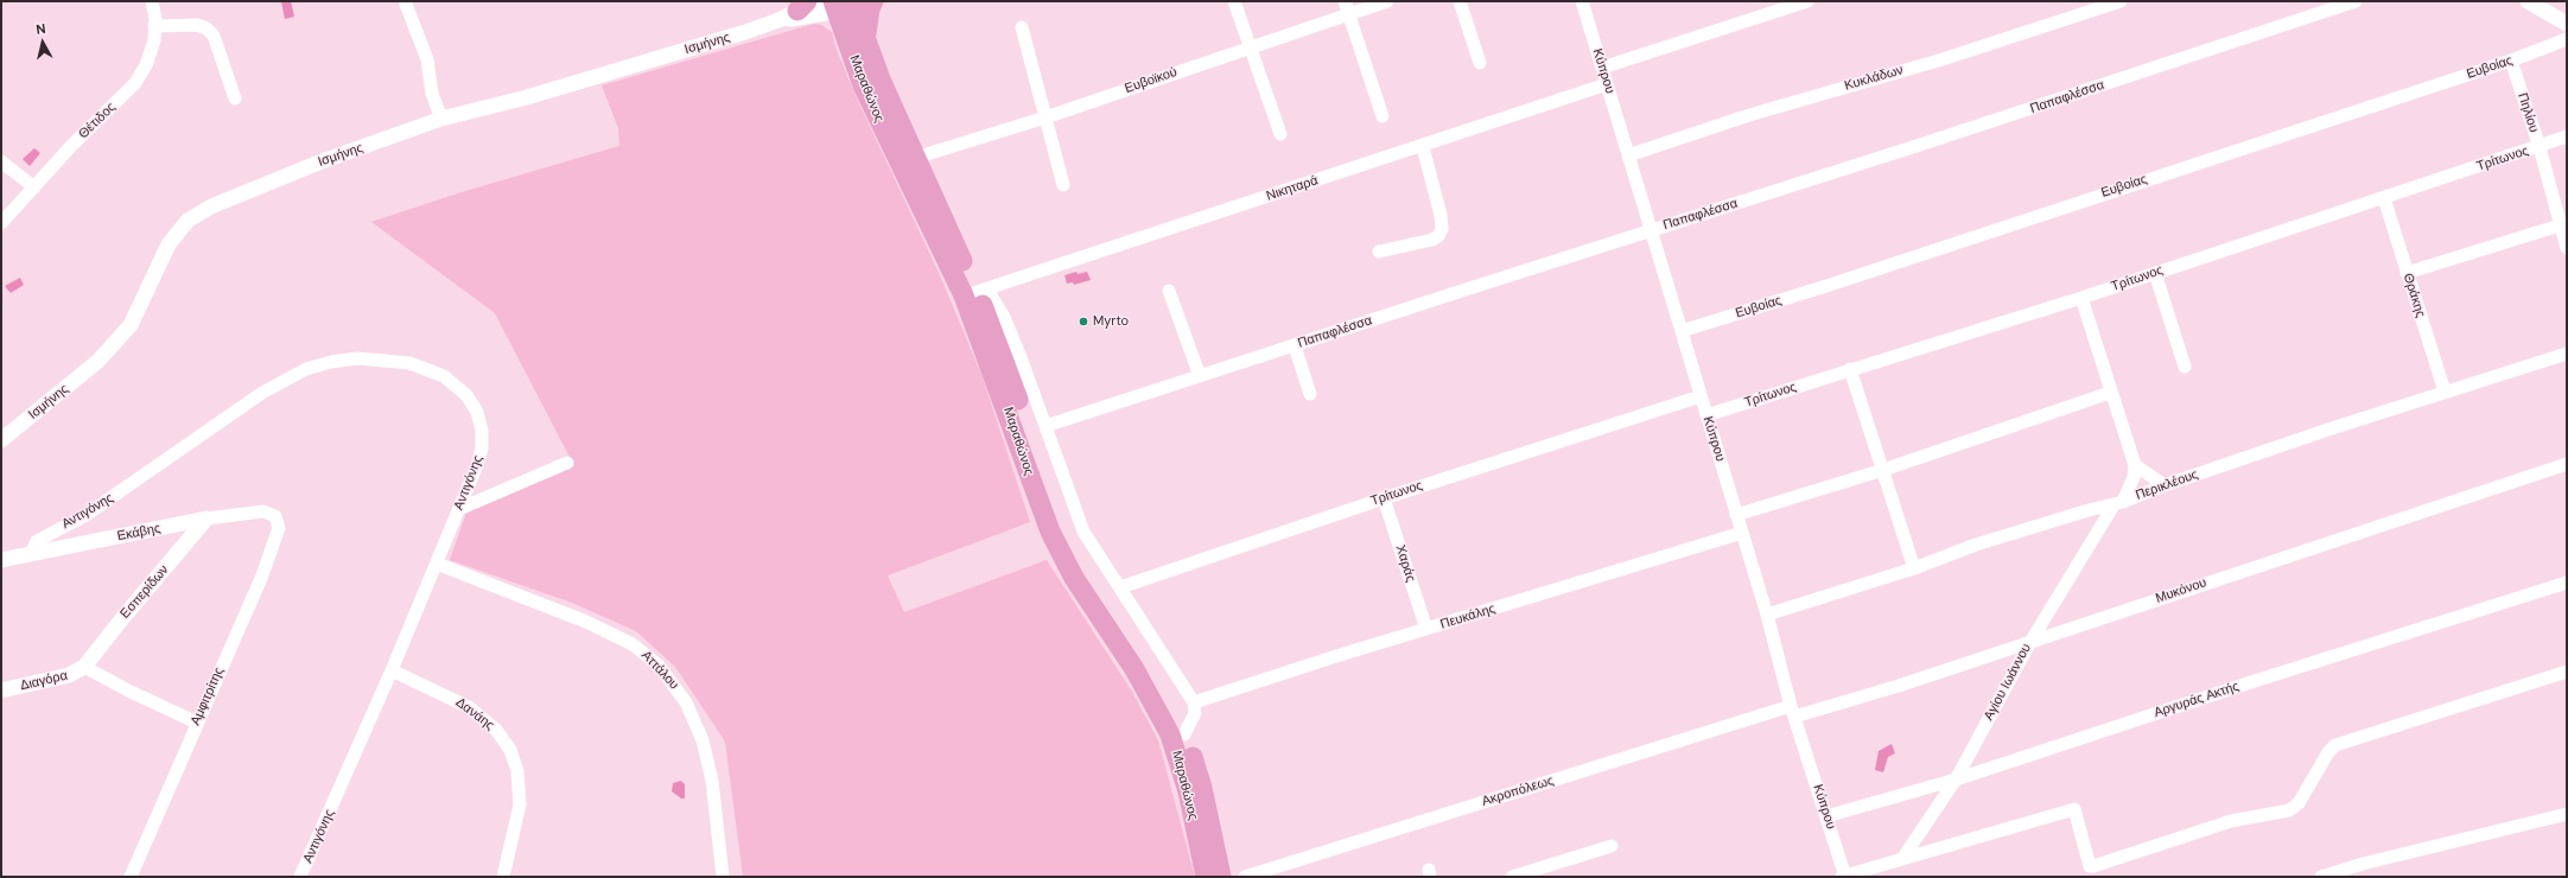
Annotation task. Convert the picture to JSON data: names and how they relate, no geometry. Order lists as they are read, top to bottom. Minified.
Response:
{"streets":{"main road":["Μαραθώνος"],"street":["Ισμήνης","Ευβοίας","Κύπρου","Κυκλάδων","Ευβοϊκού","Παπαφλέσσα","Πηλίου","Θέτιδος","Τρίτωνος","Νικηταρά","Θράκης","Αντιγόνης","Περικλέους","Εκάβης","Χαράς","Μυκόνου","Εσπερίδων","Πευκάλης","Αττάλου","Διαγόρα","Αγίου Ιωάννου","Αμφιτρίτης","Αργυράς Ακτής","Δανάης","Ακροπόλεως"]},"crossings":[["Ευβοίας","Κύπρου"],["Ευβοίας","Πηλίου"],["Κύπρου","Κυκλάδων"],["Κύπρου","Παπαφλέσσα"],["Κύπρου","Τρίτωνος"],["Κύπρου","Νικηταρά"],["Κύπρου","Περικλέους"],["Κύπρου","Μυκόνου"],["Κύπρου","Πευκάλης"],["Κύπρου","Αργυράς Ακτής"],["Κύπρου","Ακροπόλεως"],["Ευβοϊκού","Μαραθώνος"],["Μαραθώνος","Νικηταρά"],["Πηλίου","Τρίτωνος"],["Τρίτωνος","Θράκης"],["Τρίτωνος","Χαράς"],["Θράκης","Περικλέους"],["Αντιγόνης","Εκάβης"],["Αντιγόνης","Αττάλου"],["Αντιγόνης","Δανάης"],["Περικλέους","Αγίου Ιωάννου"],["Εκάβης","Εσπερίδων"],["Εκάβης","Αμφιτρίτης"],["Χαράς","Πευκάλης"],["Μυκόνου","Αγίου Ιωάννου"],["Μυκόνου","Ακροπόλεως"],["Εσπερίδων","Διαγόρα"],["Αγίου Ιωάννου","Αργυράς Ακτής"]],"places":["Myrto"],"north":"top"}
